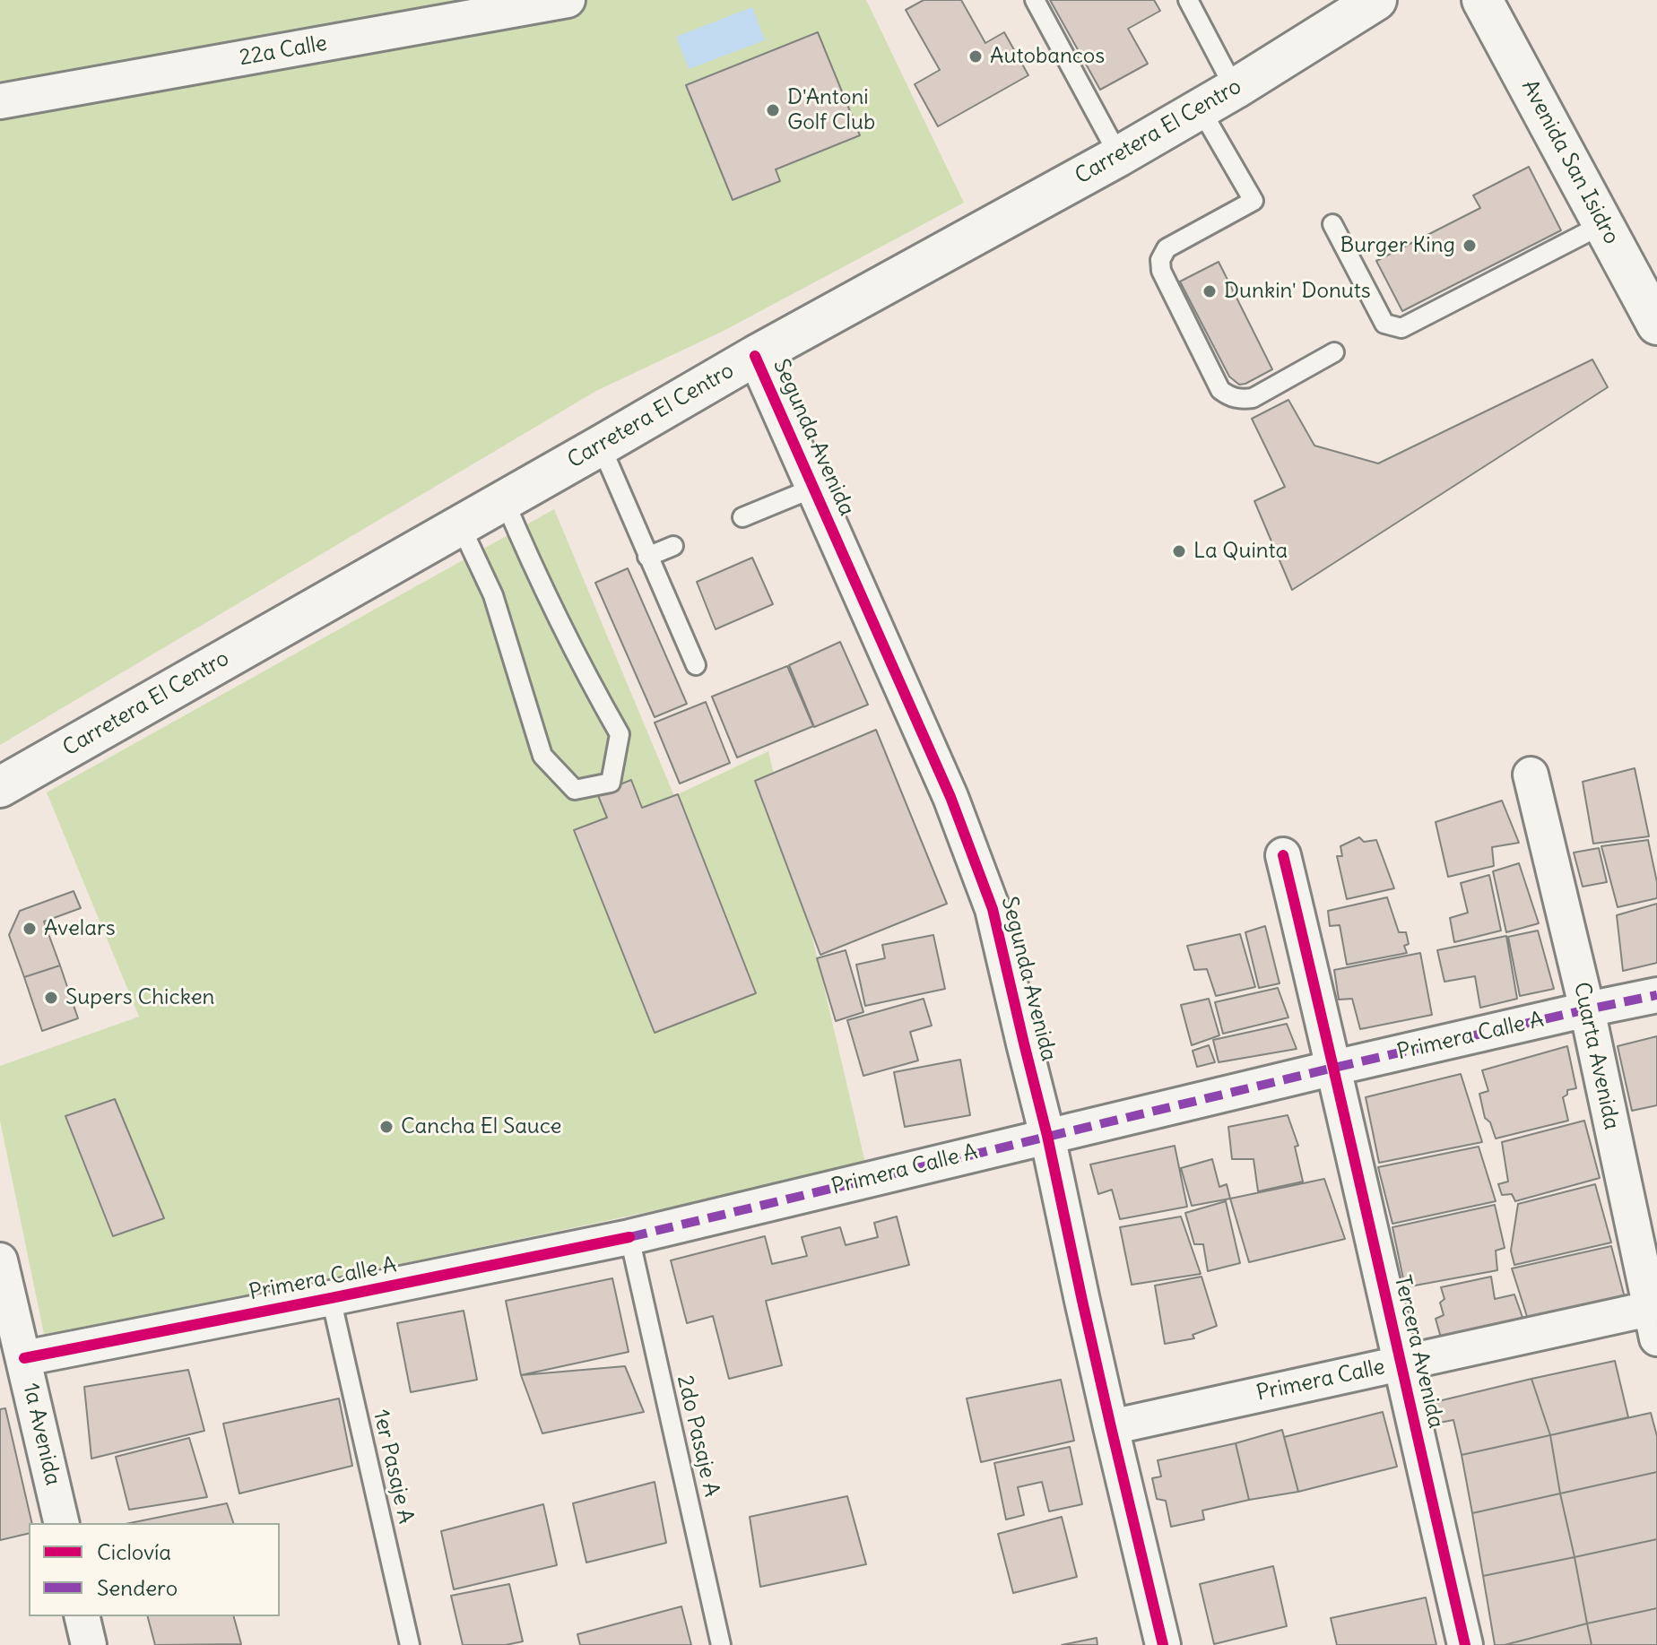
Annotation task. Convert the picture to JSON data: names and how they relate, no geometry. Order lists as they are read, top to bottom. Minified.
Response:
{"streets":{"main road":["Carretera El Centro","Avenida San Isidro"],"street":["22a Calle","Segunda Avenida","Primera Calle A","Cuarta Avenida","Tercera Avenida","Primera Calle","1a Avenida"],"lane":["2do Pasaje A","1er Pasaje A"]},"crossings":[["Carretera El Centro","Segunda Avenida"],["Segunda Avenida","Primera Calle A"],["Segunda Avenida","Primera Calle"],["Primera Calle A","Cuarta Avenida"],["Primera Calle A","Tercera Avenida"],["Primera Calle A","1a Avenida"],["Primera Calle A","2do Pasaje A"],["Primera Calle A","1er Pasaje A"],["Cuarta Avenida","Primera Calle"],["Tercera Avenida","Primera Calle"]],"places":["Autobancos","D'Antoni Golf Club","Burger King","Dunkin' Donuts","La Quinta","Avelars","Supers Chicken","Cancha El Sauce"],"legend":["Ciclovía","Sendero"]}
